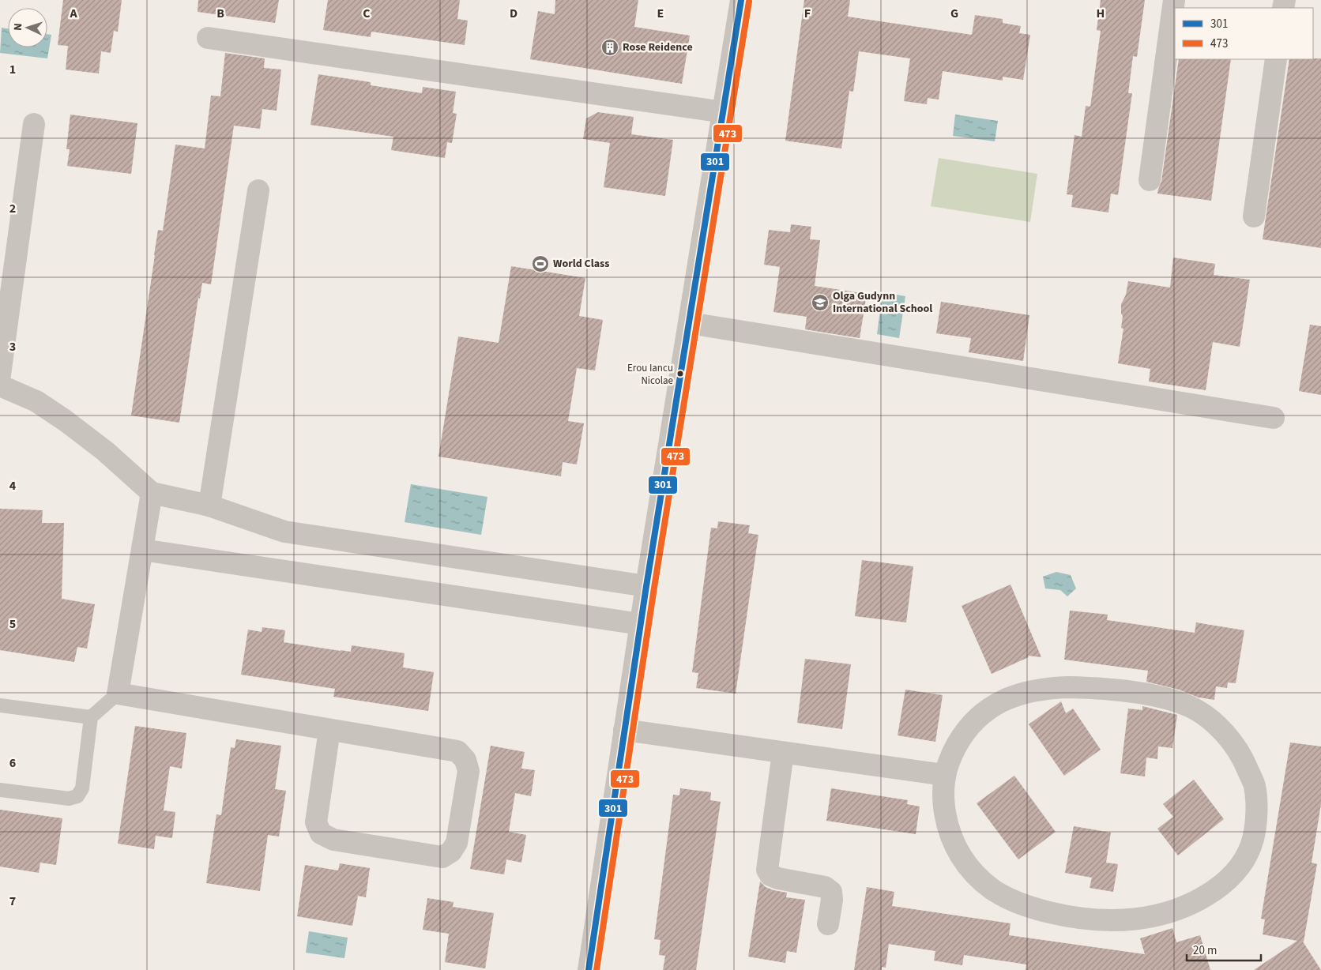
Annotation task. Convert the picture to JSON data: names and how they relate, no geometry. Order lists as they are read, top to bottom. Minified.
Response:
{"places":{"building":["Rose Reidence"],"sports":["World Class"],"school or university":["Olga Gudynn International School"],"other":["Erou Iancu Nicolae"]},"lines":["transit line 301","transit line 473"],"legend":["301","473"],"scale_bar":"20 m","north":"left","grid":{"columns":["A","B","C","D","E","F","G","H"],"rows":["1","2","3","4","5","6","7"]}}
